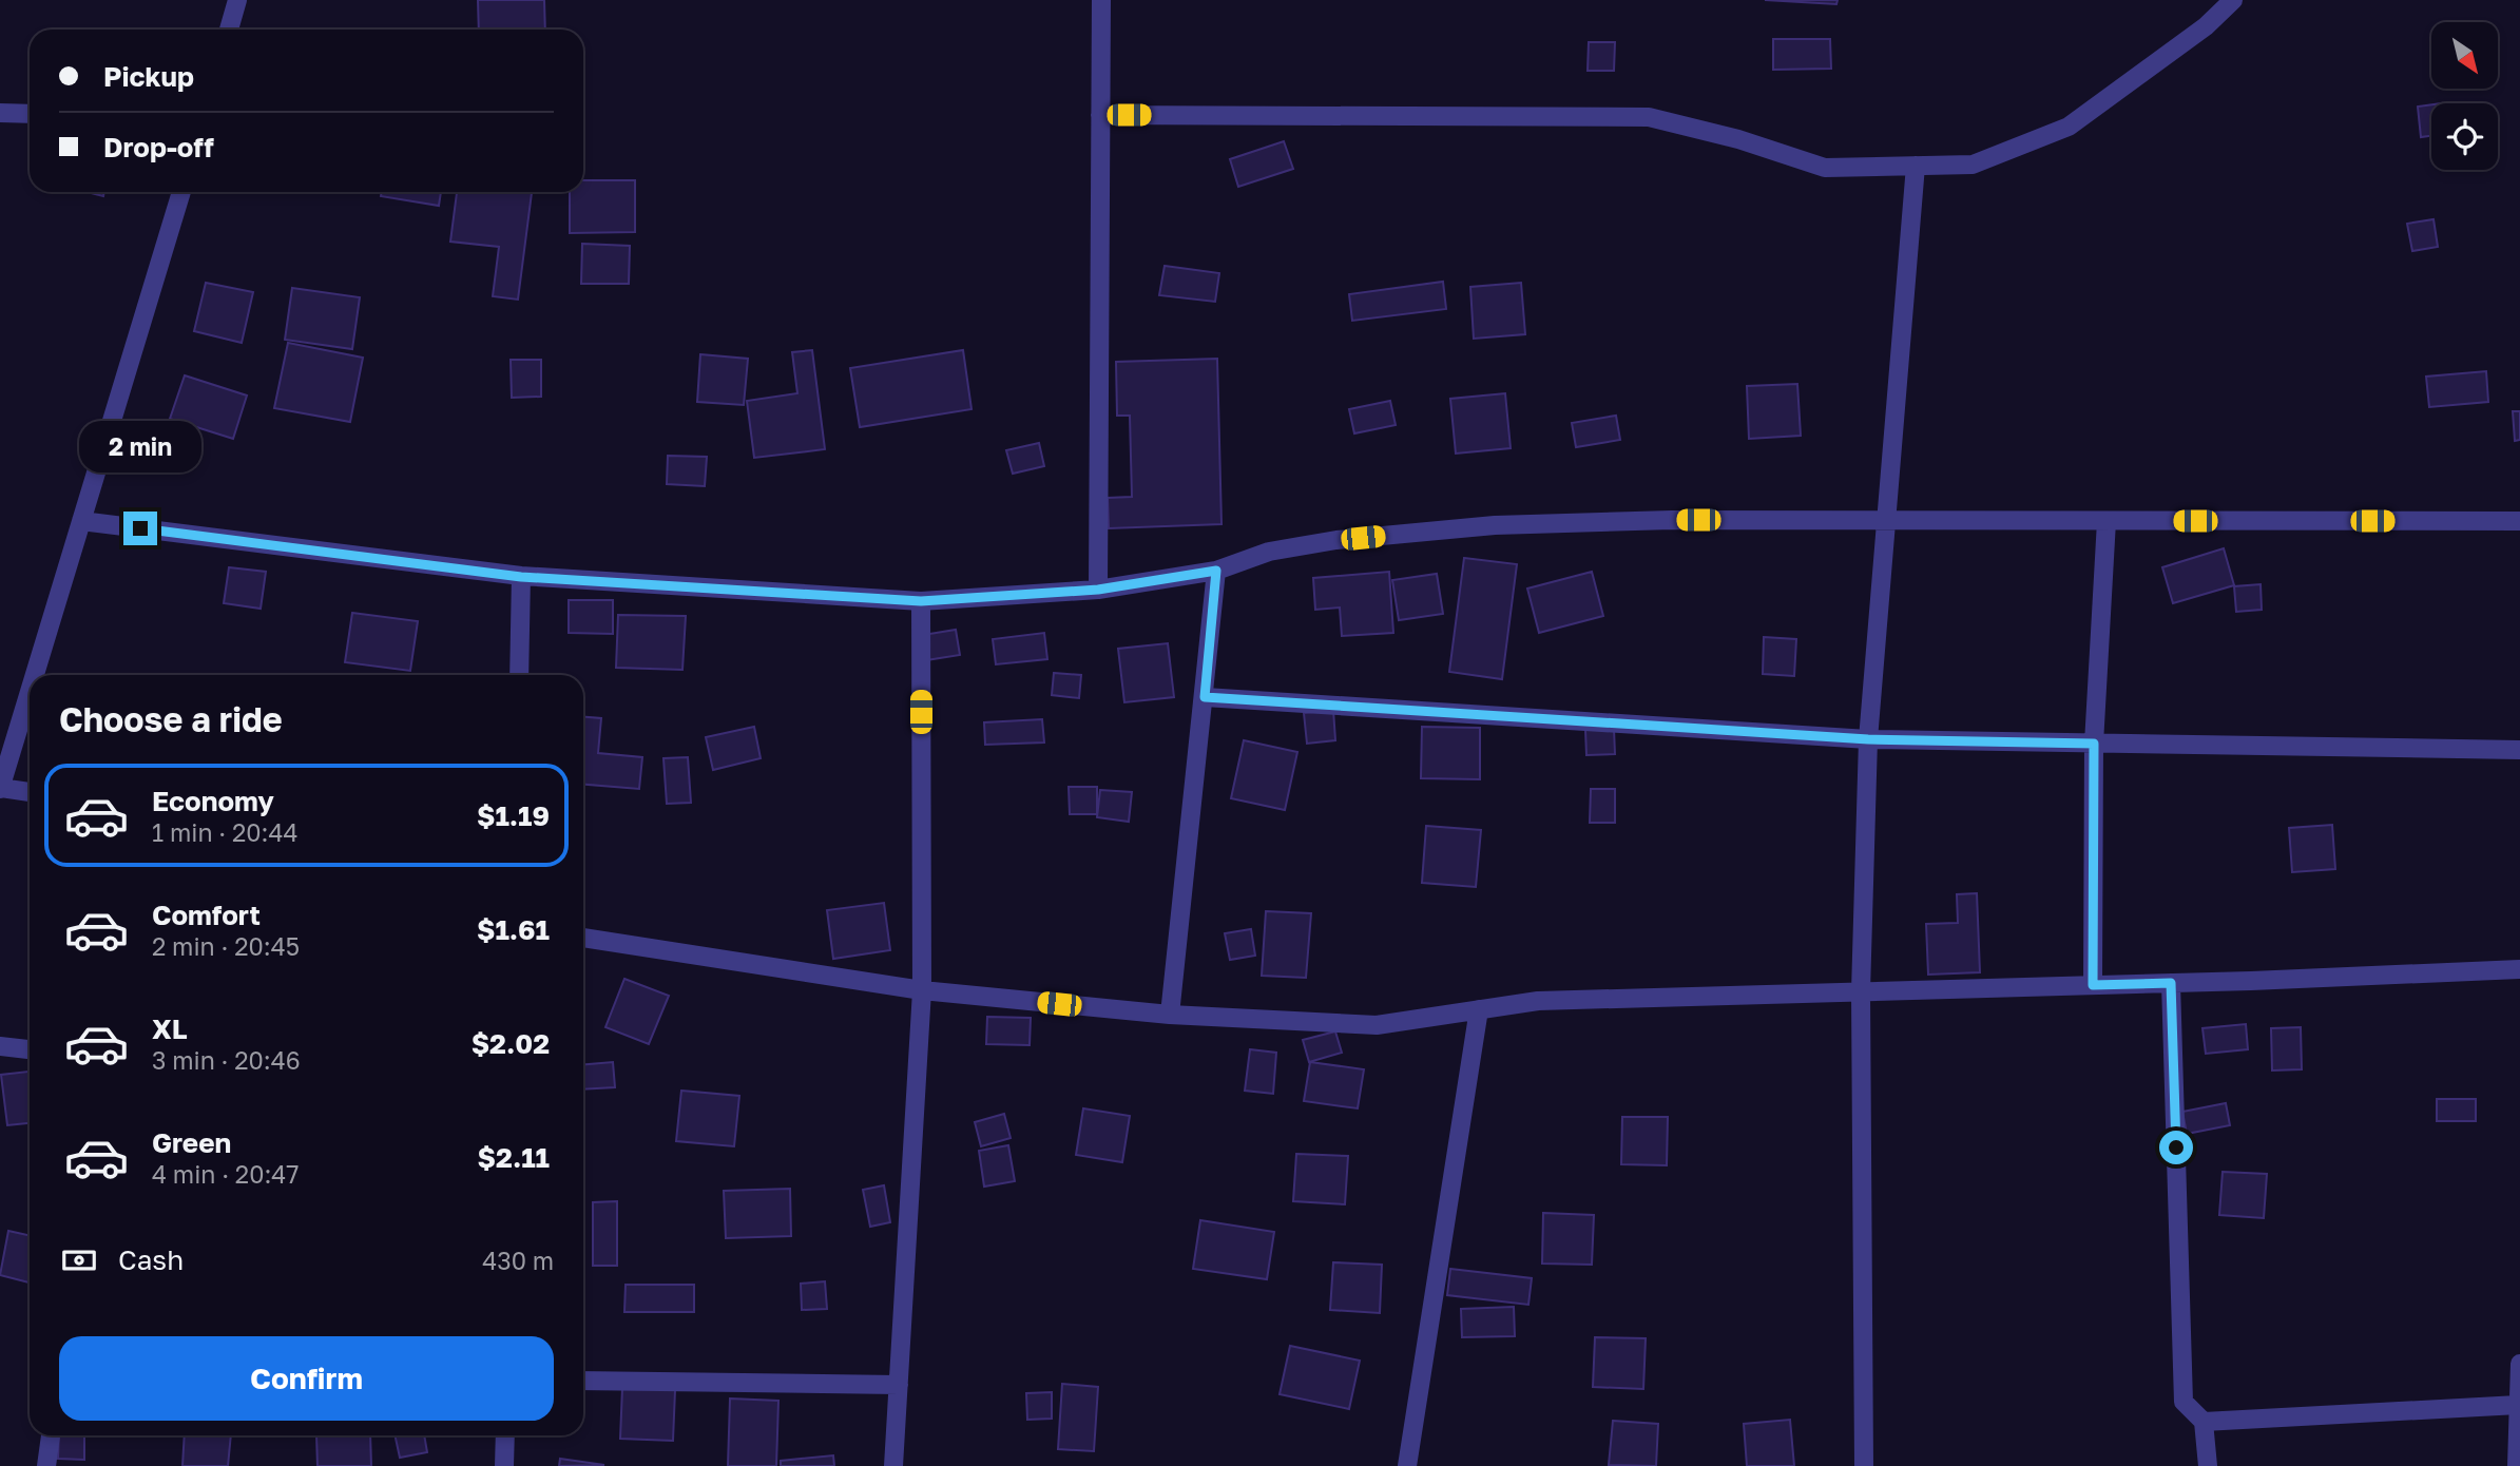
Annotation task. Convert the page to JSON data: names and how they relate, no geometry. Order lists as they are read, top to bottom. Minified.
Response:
{"north":"bottom right","page":{"banner":["Pickup","Drop-off"],"bubble":"2 min","heading":"Choose a ride","list":[{"name":"Economy","note":"1 min · 20:44","value":"$1.19"},{"name":"Comfort","note":"2 min · 20:45","value":"$1.61"},{"name":"XL","note":"3 min · 20:46","value":"$2.02"},{"name":"Green","note":"4 min · 20:47","value":"$2.11"}],"pay":["Cash","430 m"],"buttons":"Confirm"}}
